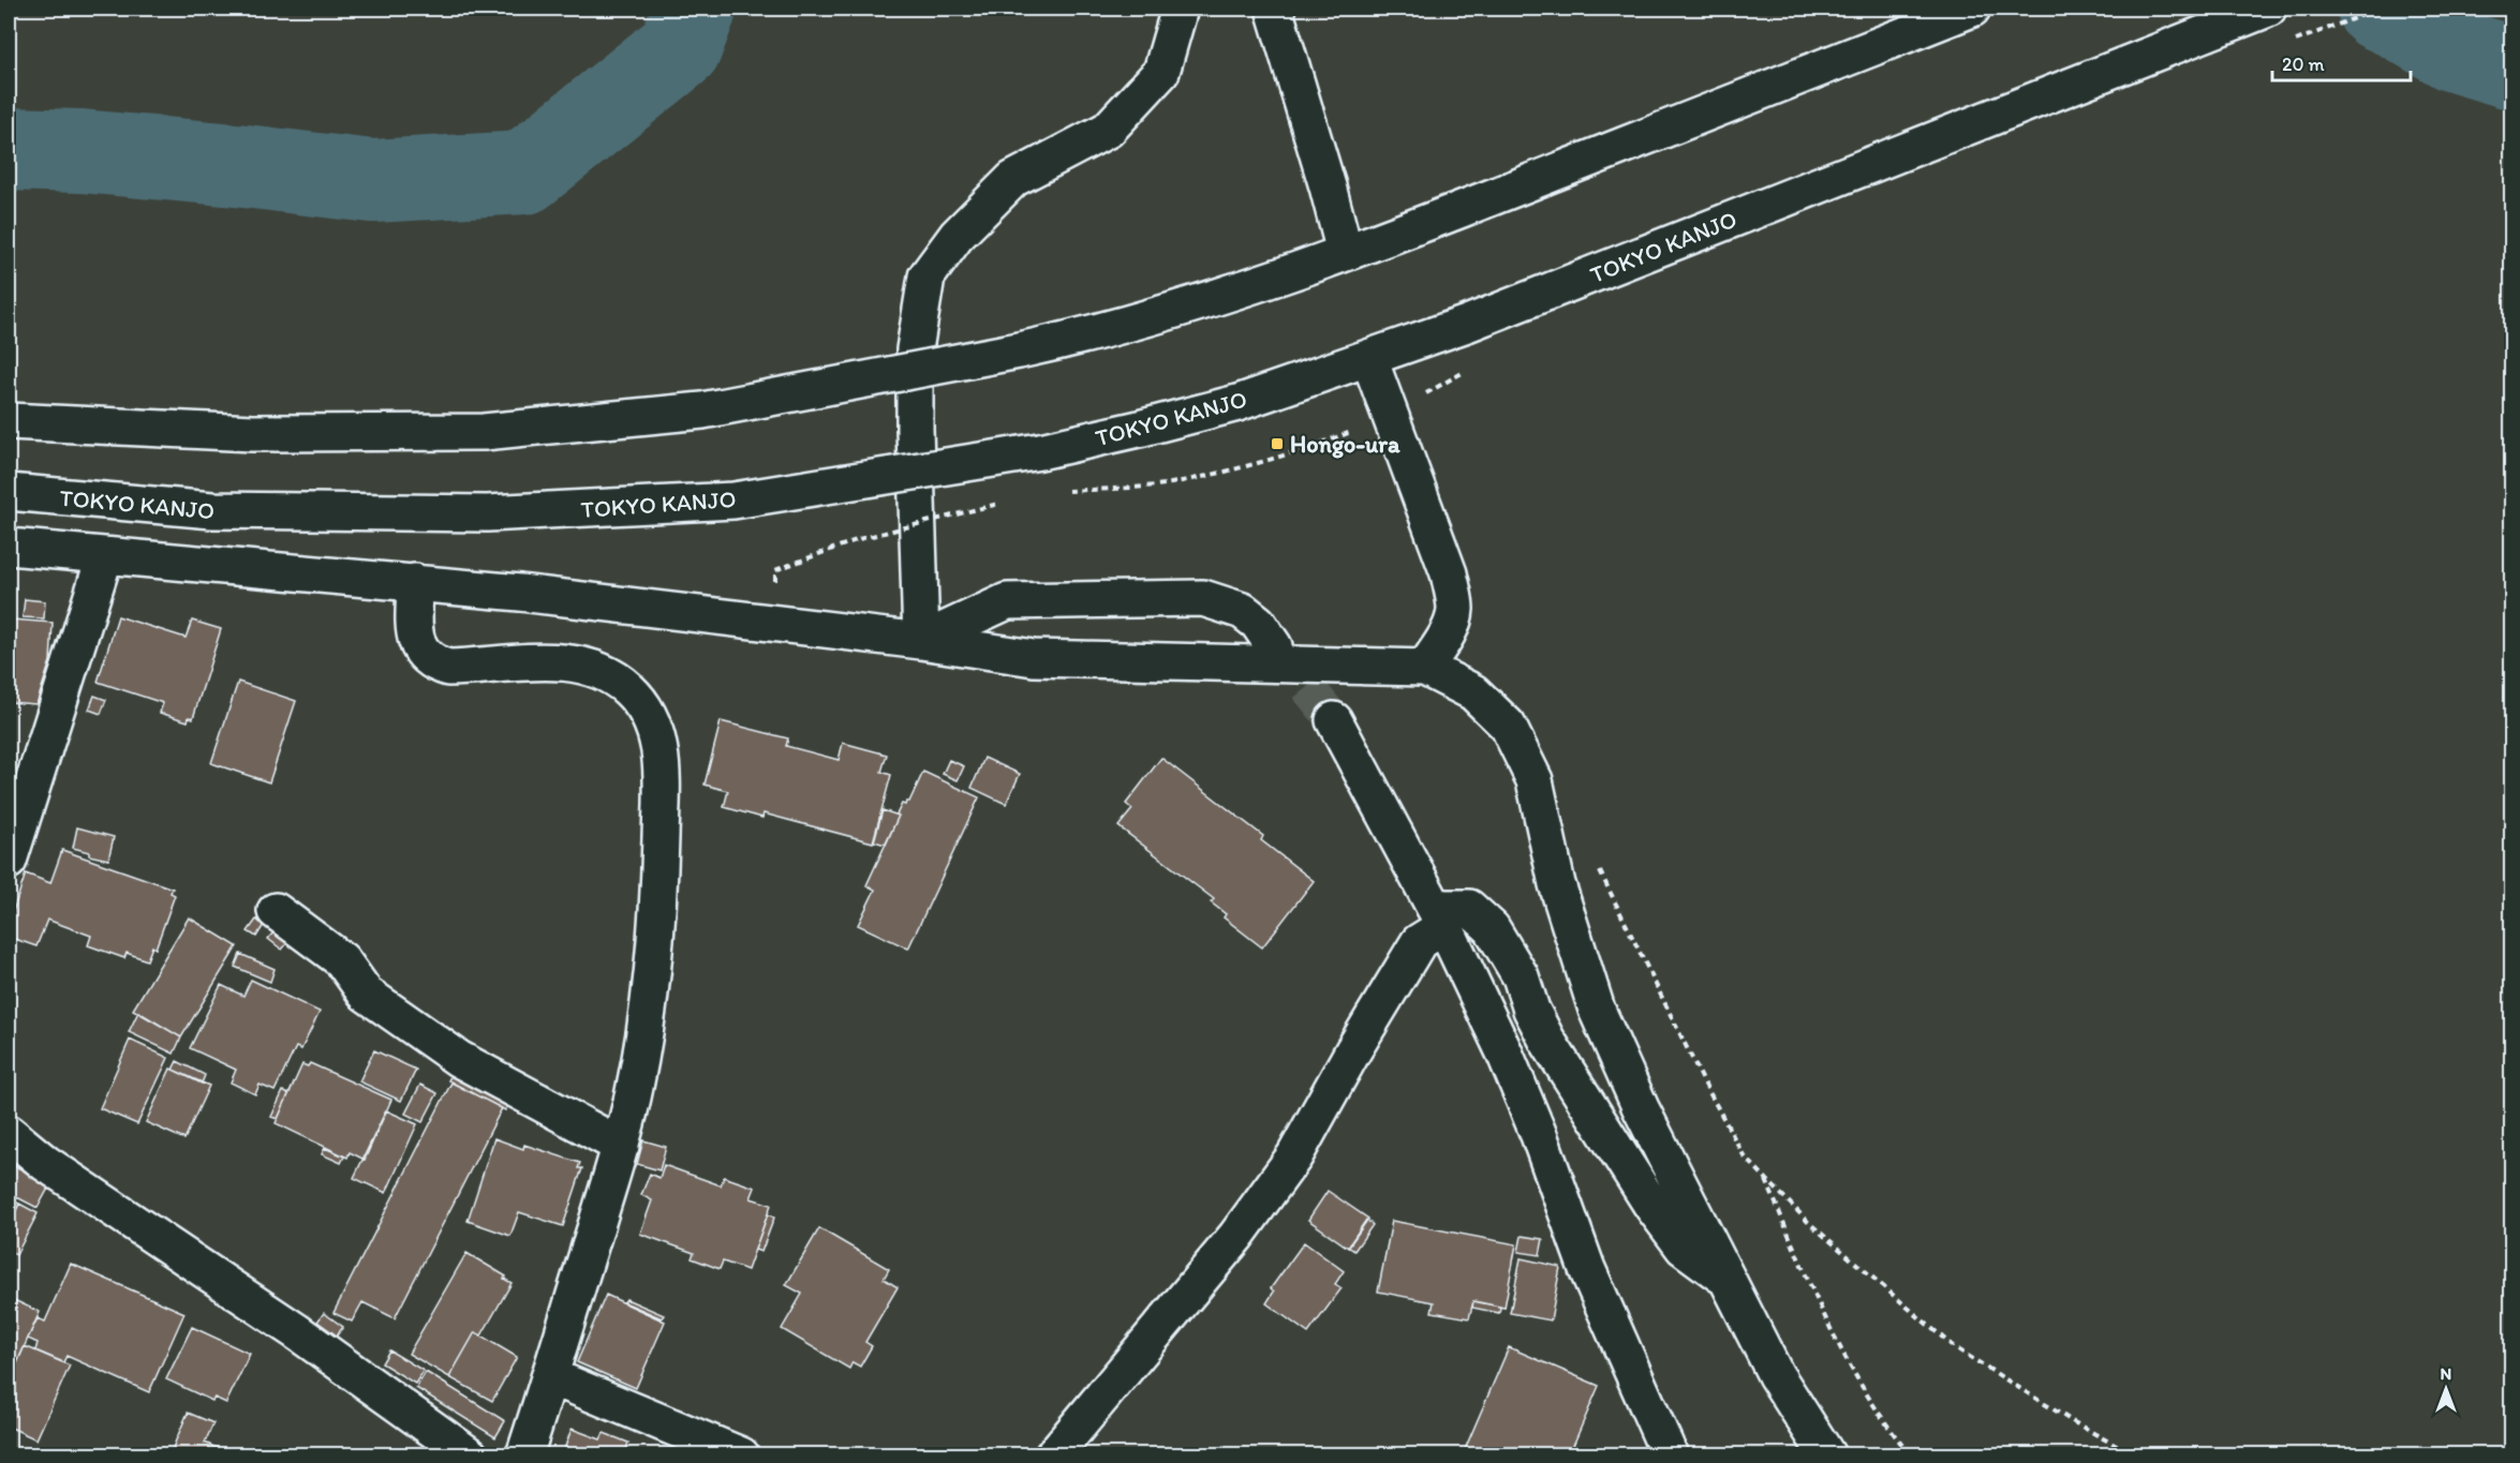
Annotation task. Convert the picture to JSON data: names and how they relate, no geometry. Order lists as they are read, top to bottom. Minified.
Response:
{"streets":{"main road":["TOKYO KANJO"]},"places":{"transit":["Hongo-ura"]},"scale_bar":"20 m","north":"top"}
